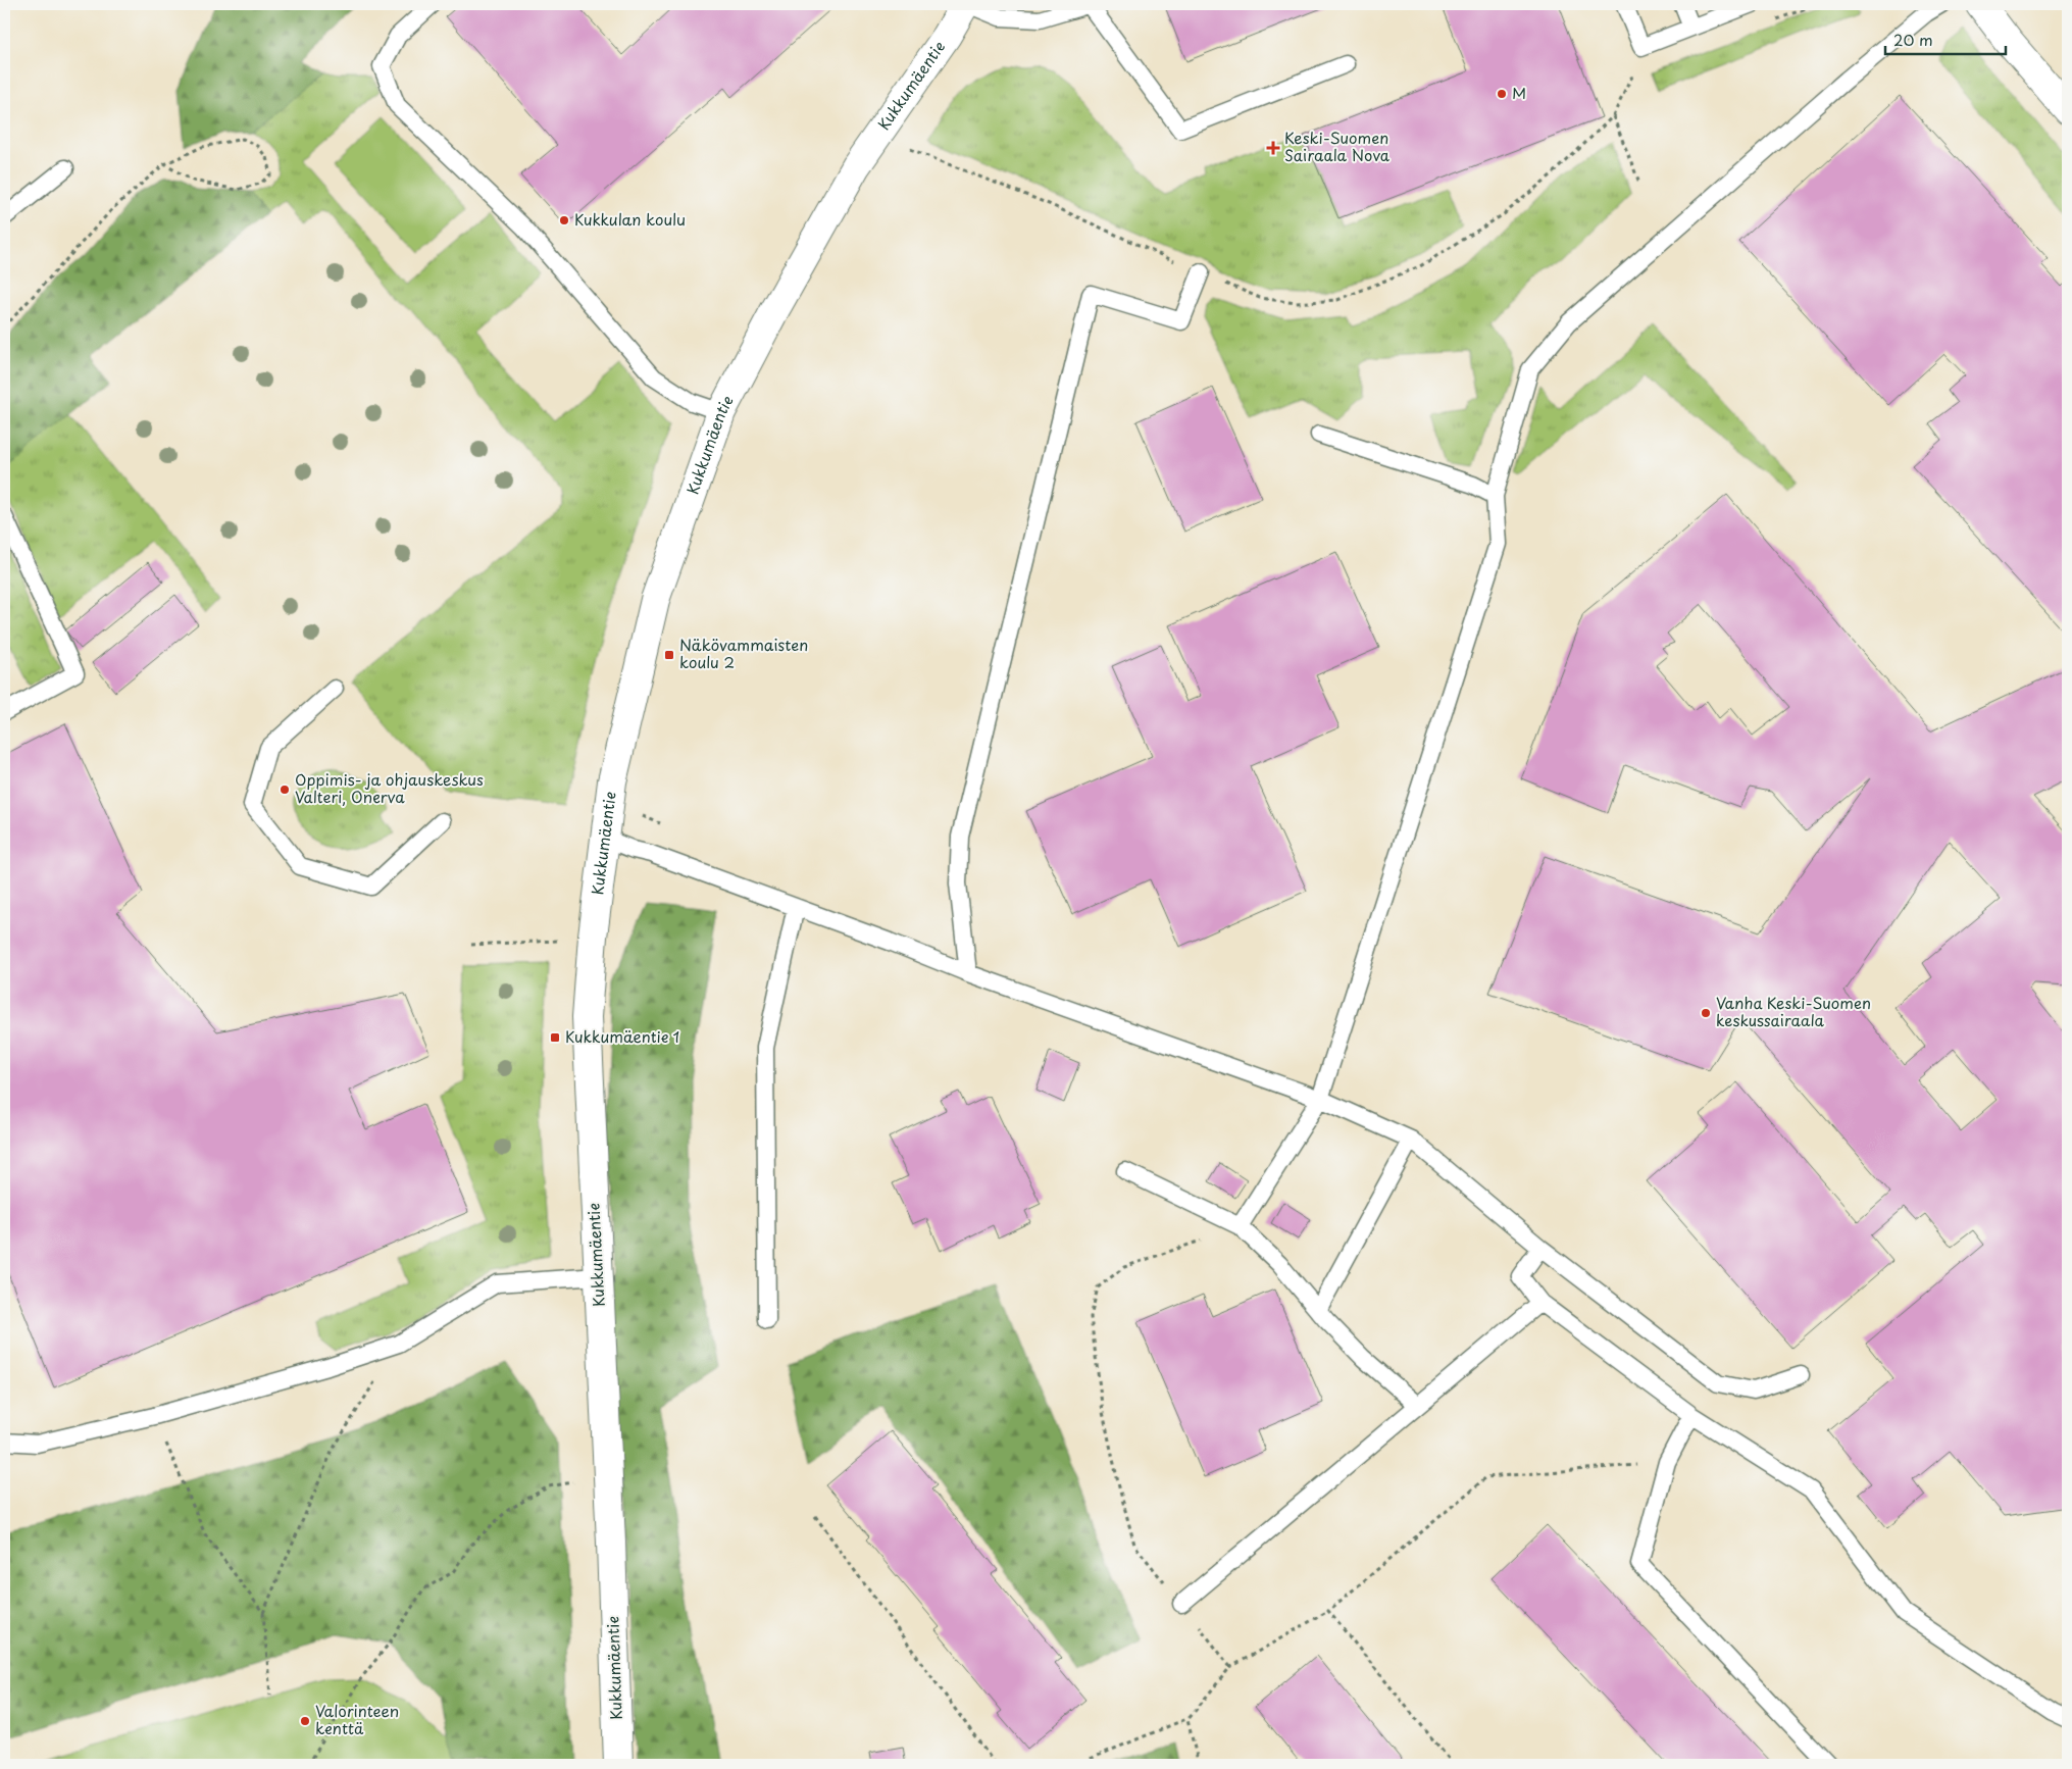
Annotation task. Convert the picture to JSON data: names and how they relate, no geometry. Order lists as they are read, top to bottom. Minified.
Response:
{"streets":{"street":["Kukkumäentie"]},"places":{"other":["M","Kukkulan koulu","Oppimis- ja ohjauskeskus Valteri, Onerva","Vanha Keski-Suomen keskussairaala","Valorinteen kenttä"],"health":["Keski-Suomen Sairaala Nova"],"transit":["Näkövammaisten koulu 2","Kukkumäentie 1"]},"scale_bar":"20 m"}
